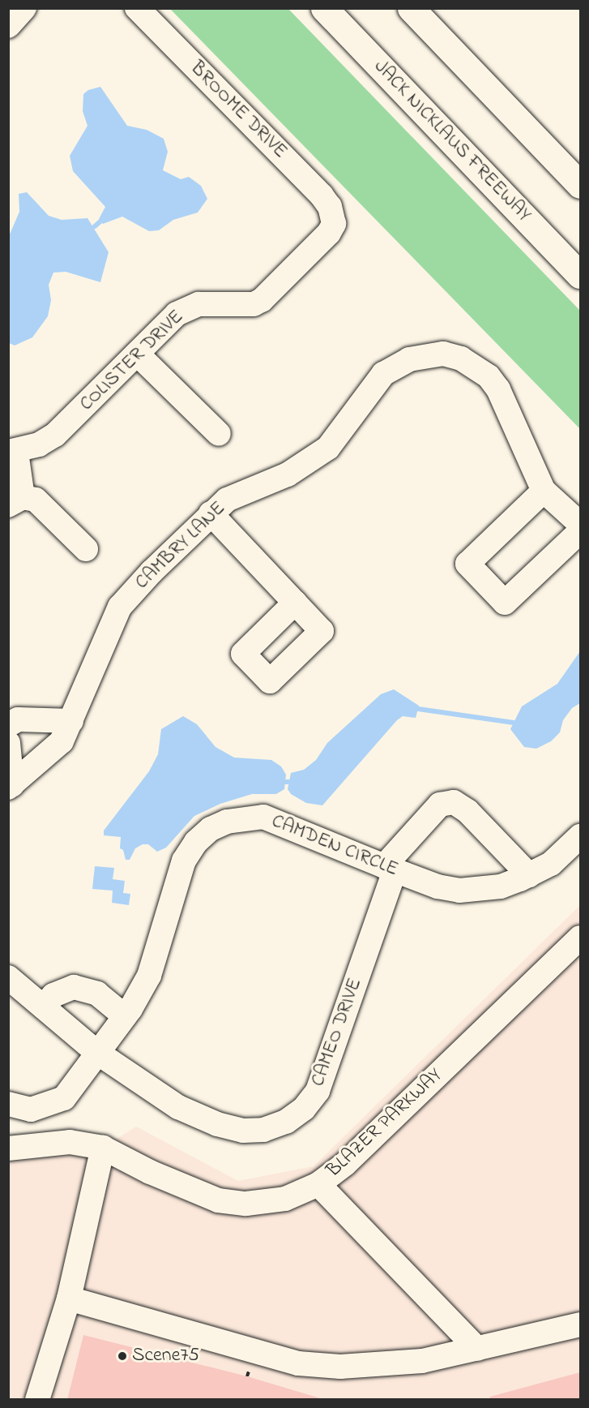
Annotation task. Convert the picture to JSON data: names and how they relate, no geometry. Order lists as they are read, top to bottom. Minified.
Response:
{"streets":{"highway":["JACK NICKLAUS FREEWAY"],"street":["BROOME DRIVE","COLISTER DRIVE","CAMBRY LANE","CAMDEN CIRCLE","CAMEO DRIVE","BLAZER PARKWAY"]},"crossings":[["BROOME DRIVE","COLISTER DRIVE"],["CAMDEN CIRCLE","CAMEO DRIVE"]],"places":["Scene75"]}
